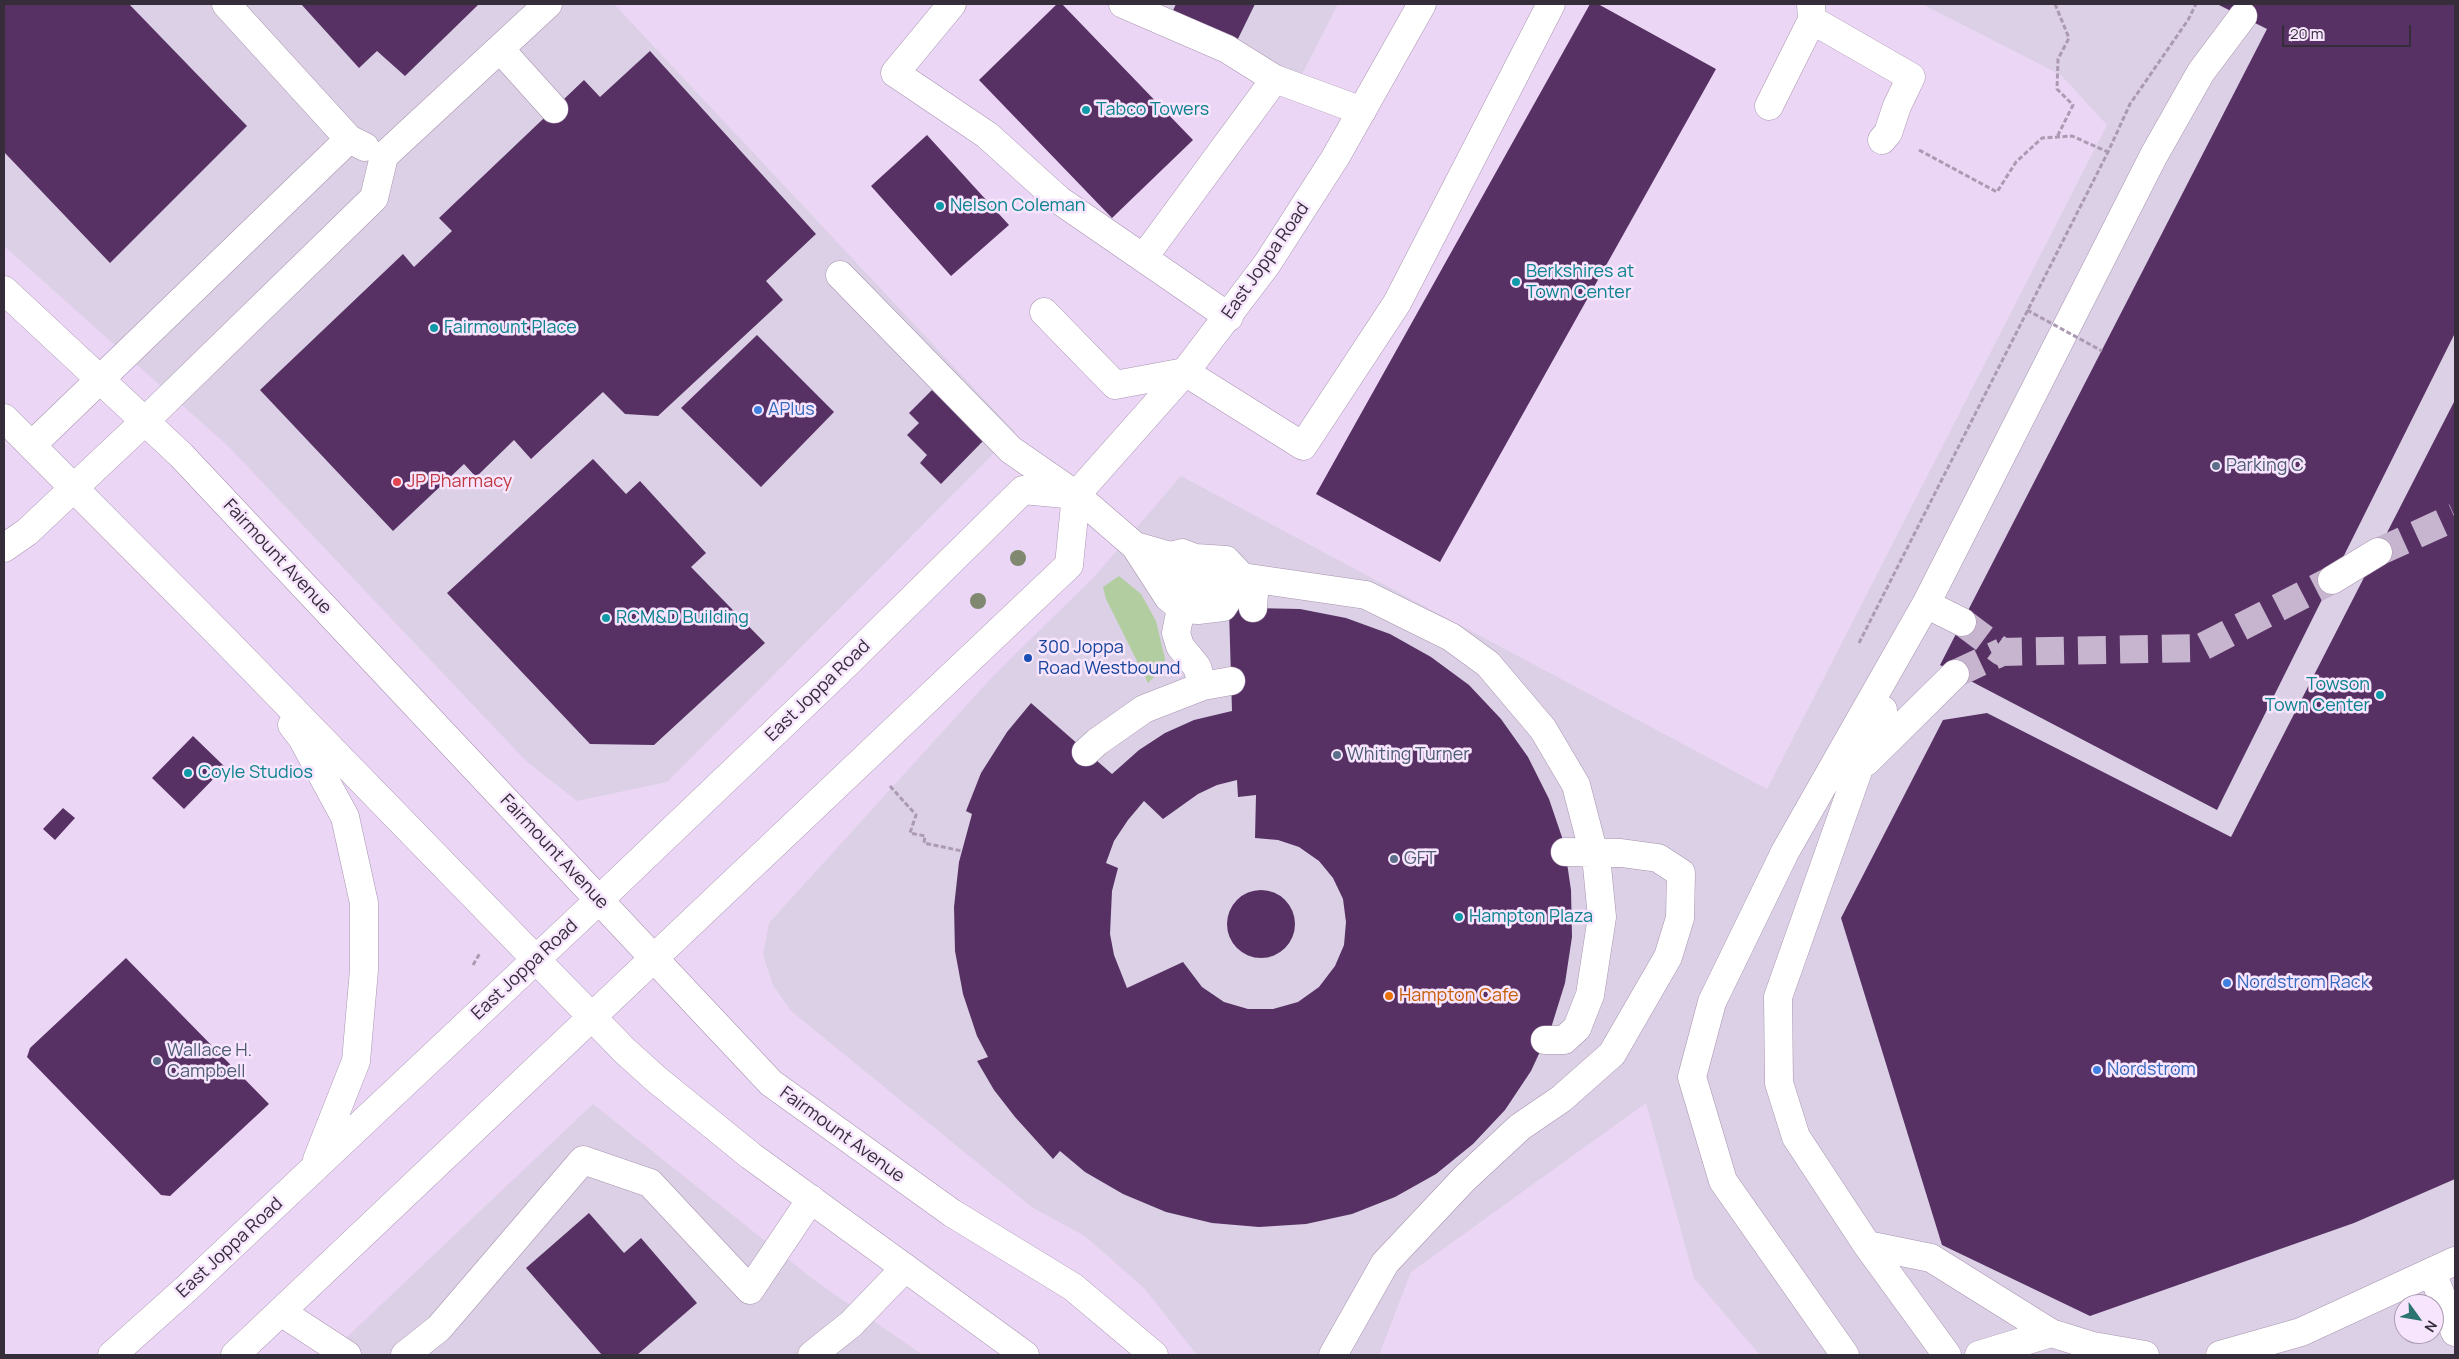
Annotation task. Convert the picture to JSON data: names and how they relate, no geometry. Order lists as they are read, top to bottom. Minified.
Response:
{"streets":{"main road":["East Joppa Road","Fairmount Avenue"]},"crossings":[["East Joppa Road","Fairmount Avenue"]],"places":["Tabco Towers","Nelson Coleman","Berkshires at Town Center","Fairmount Place","APlus","Parking C","JP Pharmacy","RCM&D Building","300 Joppa Road Westbound","Towson Town Center","Whiting Turner","Coyle Studios","GFT","Hampton Plaza","Nordstrom Rack","Hampton Cafe","Wallace H. Campbell","Nordstrom"],"scale_bar":"20 m","north":"bottom right"}
